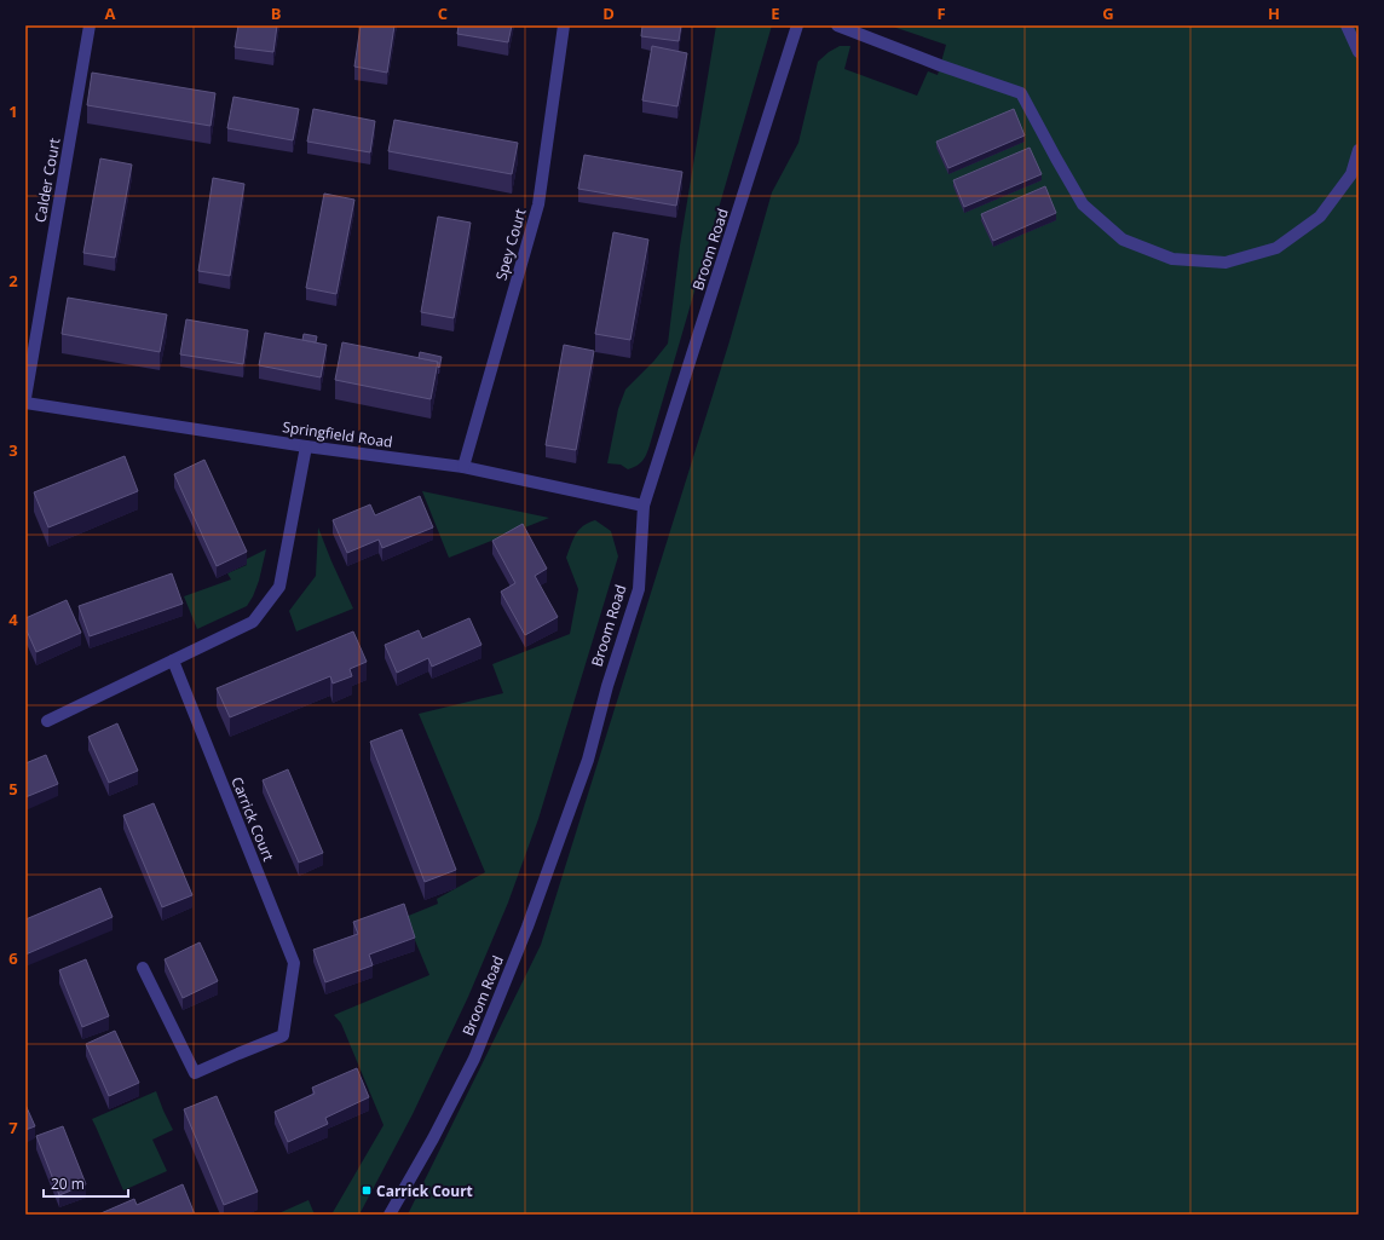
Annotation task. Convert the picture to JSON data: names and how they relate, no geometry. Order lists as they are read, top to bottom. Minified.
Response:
{"streets":{"street":["Calder Court","Spey Court","Broom Road","Springfield Road","Carrick Court"]},"crossings":[["Spey Court","Springfield Road"],["Broom Road","Springfield Road"]],"places":{"transit":["Carrick Court"]},"scale_bar":"20 m","grid":{"columns":["A","B","C","D","E","F","G","H"],"rows":["1","2","3","4","5","6","7"]}}
